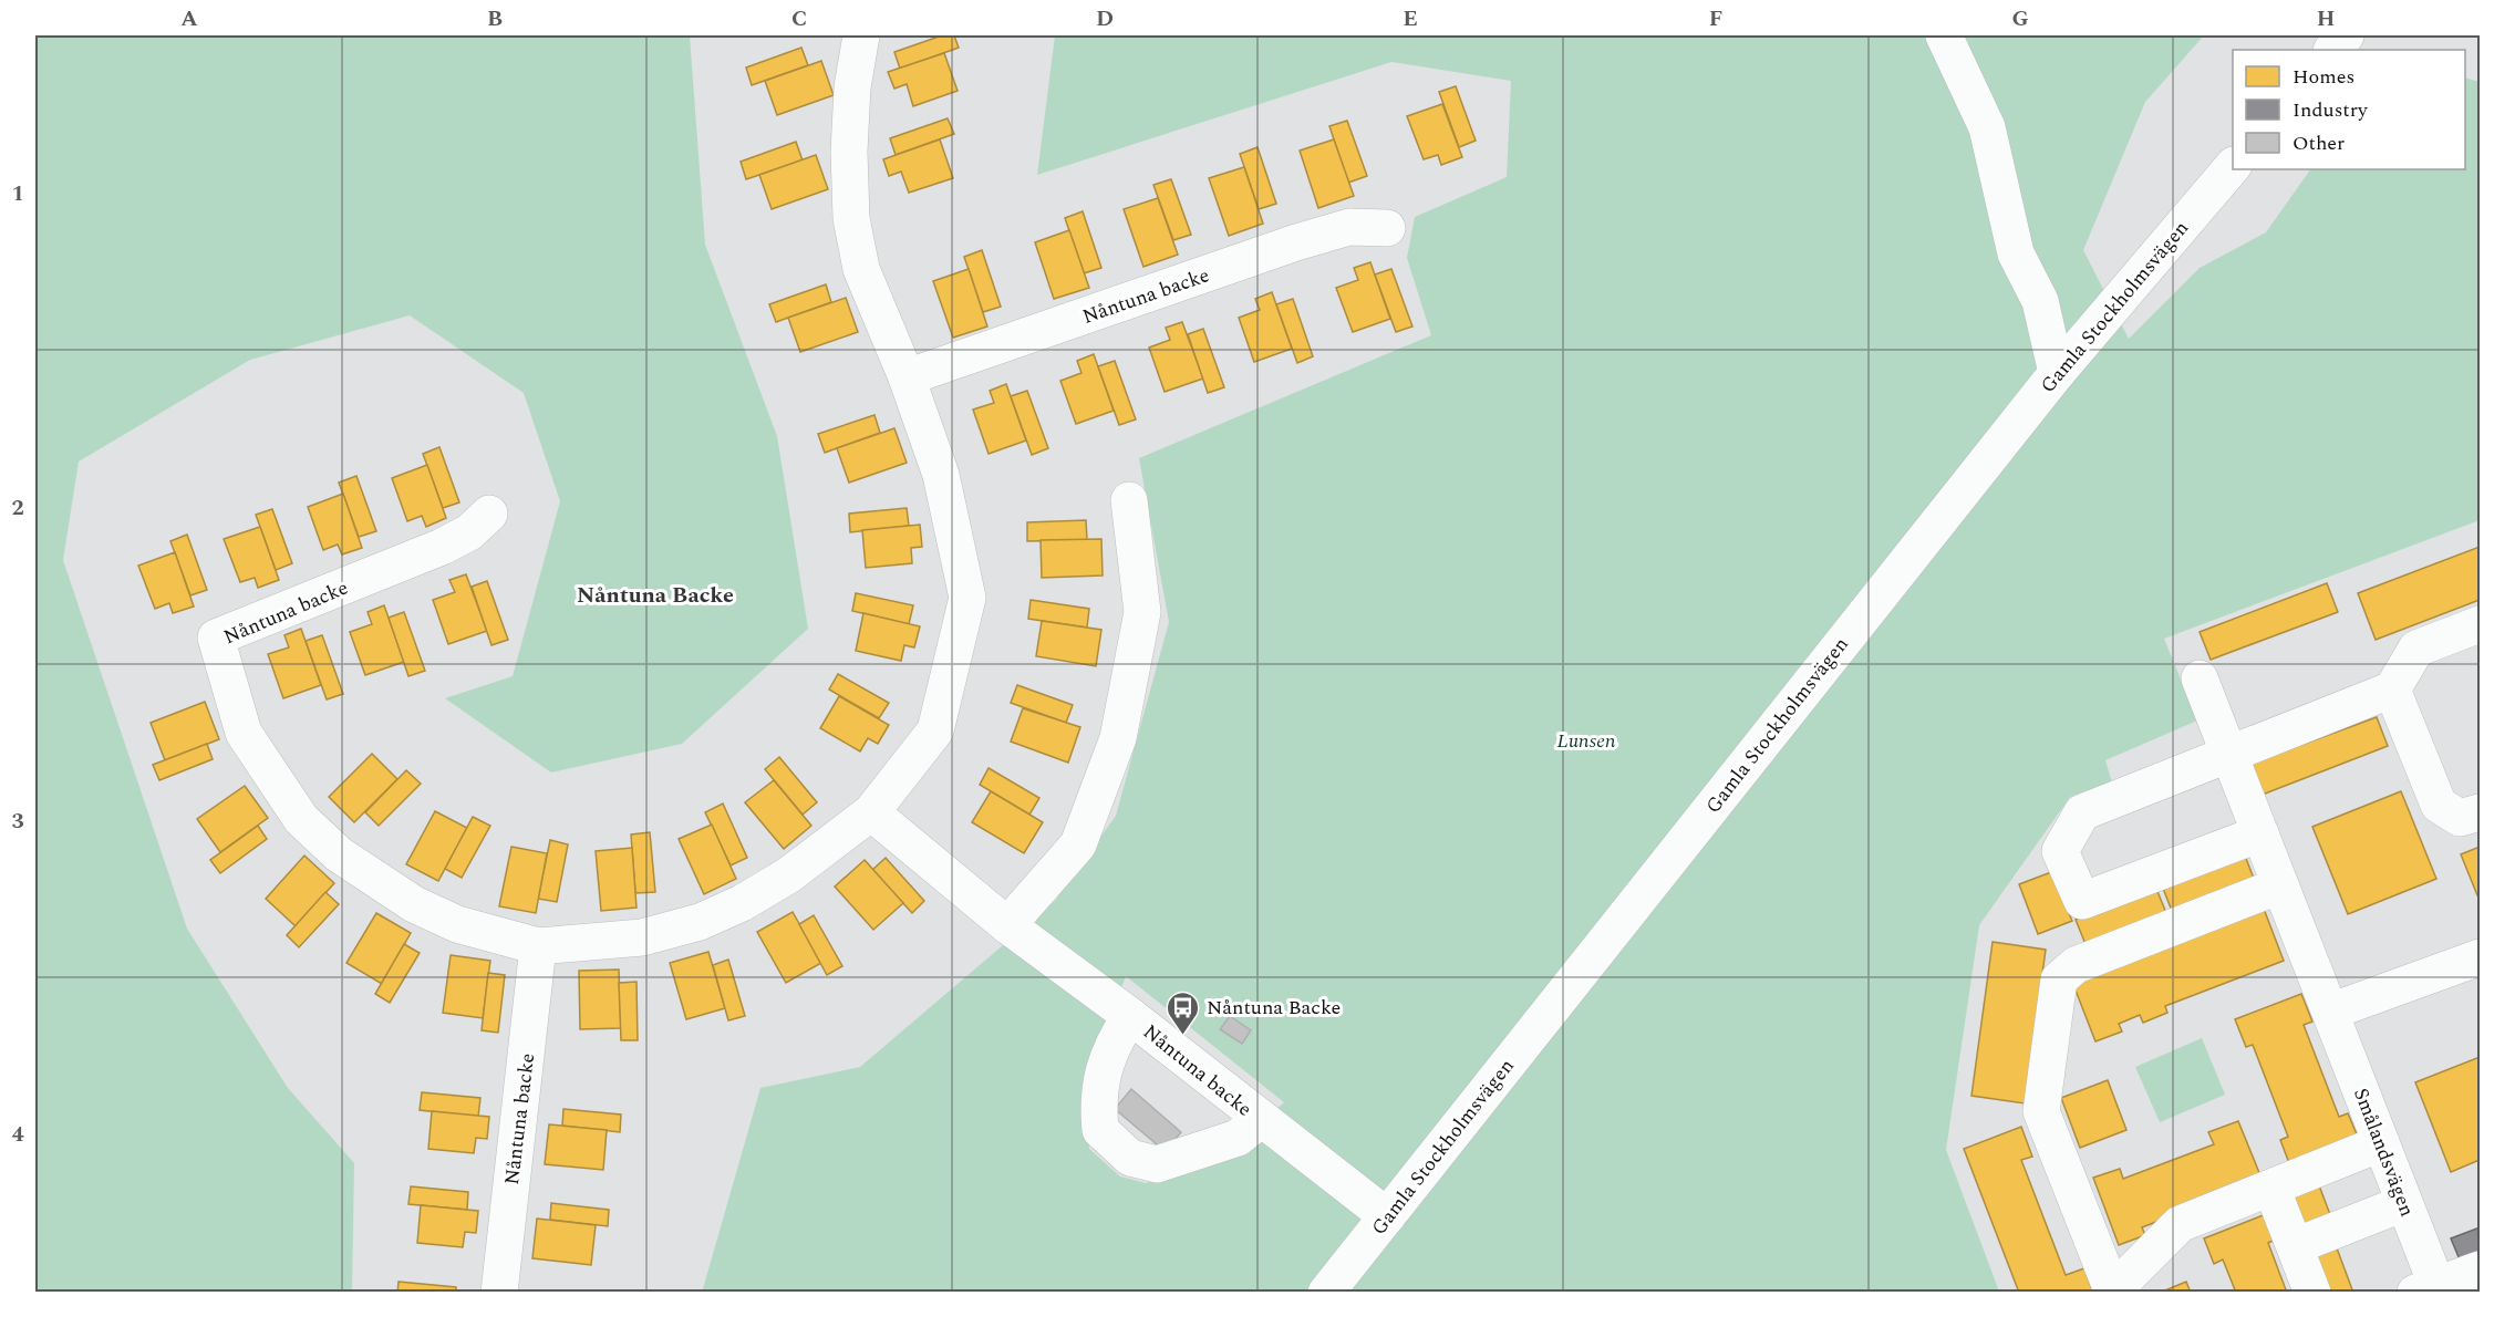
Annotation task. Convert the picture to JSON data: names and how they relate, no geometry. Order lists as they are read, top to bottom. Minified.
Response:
{"streets":{"street":["Nåntuna backe","Gamla Stockholmsvägen","Smålandsvägen"]},"crossings":[["Nåntuna backe","Gamla Stockholmsvägen"]],"districts":["Nåntuna Backe"],"parks":["Lunsen"],"places":{"bus stop":["Nåntuna Backe"]},"legend":["Homes","Industry","Other"],"grid":{"columns":["A","B","C","D","E","F","G","H"],"rows":["1","2","3","4"]}}
